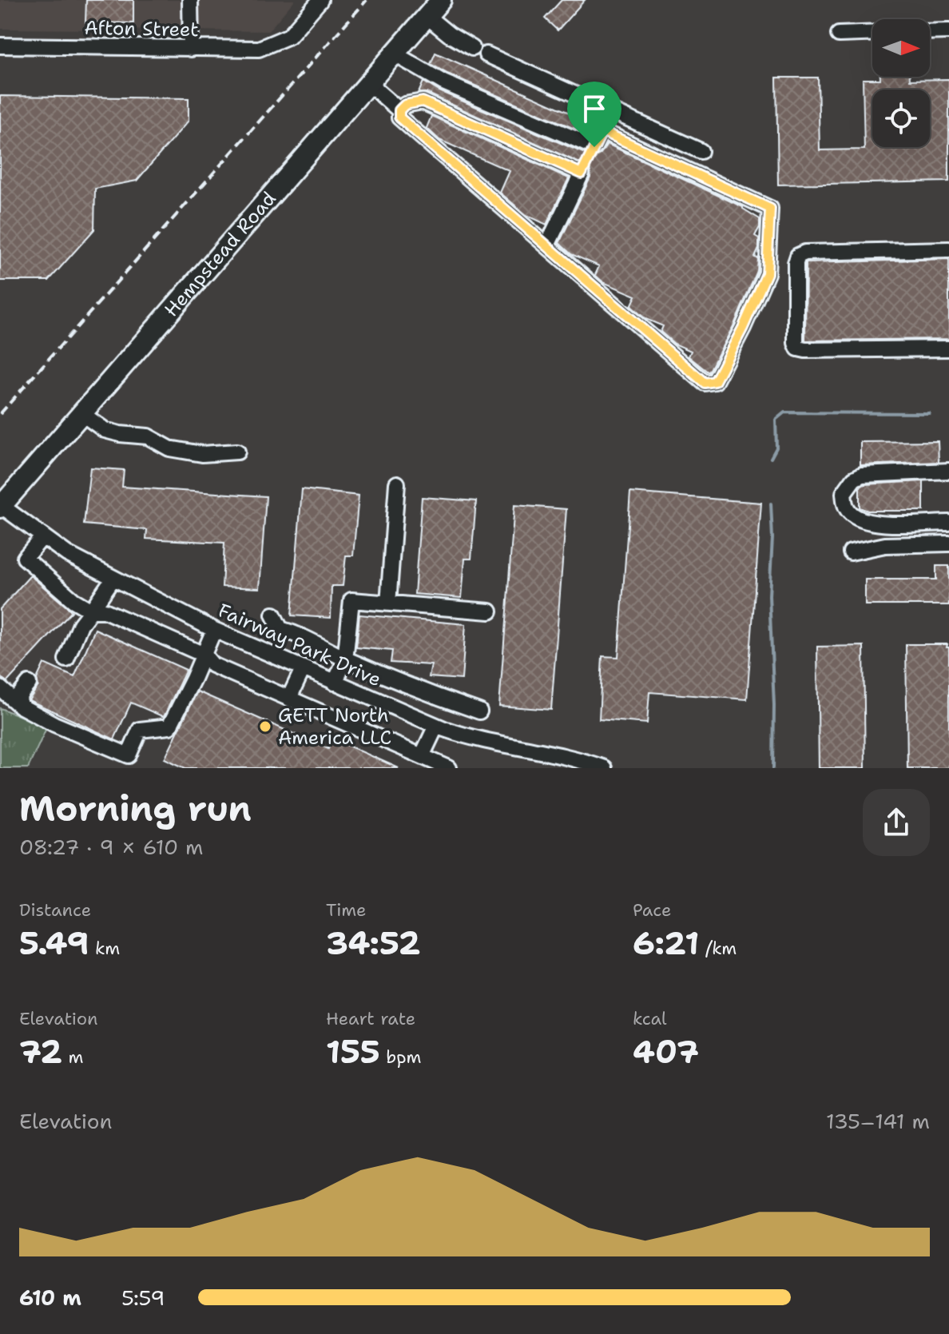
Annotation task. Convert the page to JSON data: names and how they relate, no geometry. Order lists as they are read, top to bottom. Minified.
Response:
{"streets":{"main road":["Hempstead Road"],"street":["Afton Street","Fairway Park Drive"]},"crossings":[["Hempstead Road","Fairway Park Drive"]],"places":["GETT North America LLC"],"north":"right","page":{"heading":["Morning run","08:27 · 9 × 610 m"],"stats":[["Distance","5.49 km"],["Time","34:52"],["Pace","6:21 /km"],["Elevation","72 m"],["Heart rate","155 bpm"],["kcal","407"]],"chart":["Elevation","135–141 m"],"list":[{"name":"610 m","note":"5:59"}]}}
